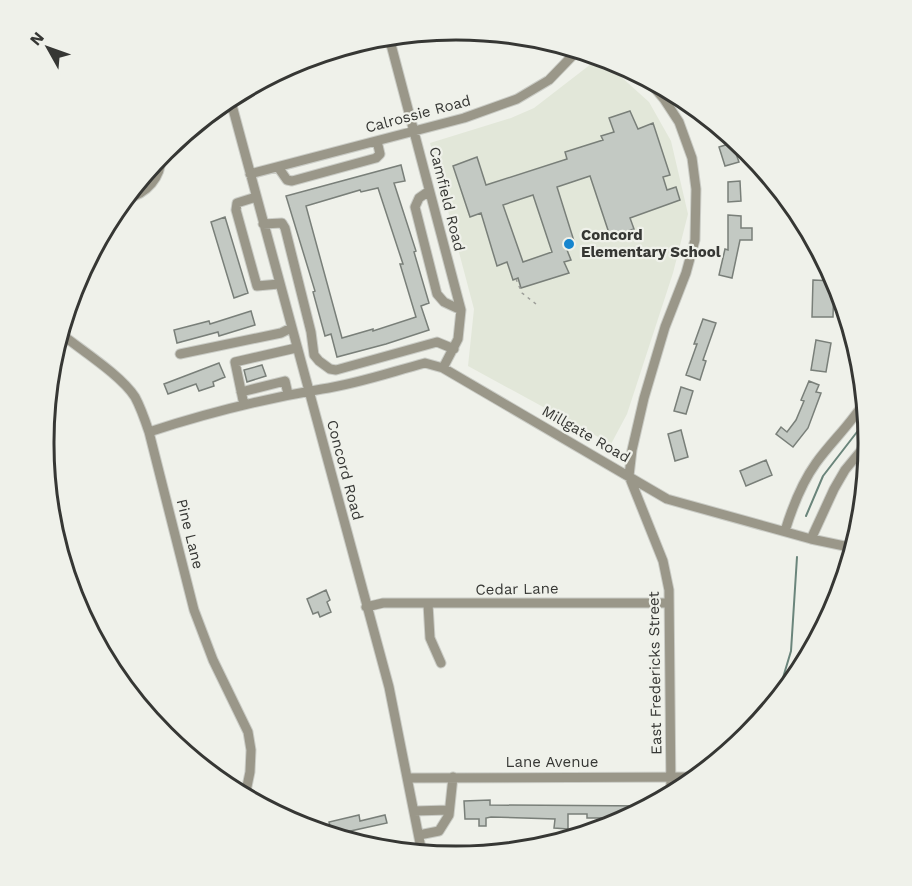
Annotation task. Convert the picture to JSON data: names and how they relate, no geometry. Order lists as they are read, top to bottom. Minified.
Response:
{"streets":{"street":["Calrossie Road","Camfield Road","Millgate Road","Concord Road","Pine Lane","Cedar Lane","East Fredericks Street","Lane Avenue"]},"crossings":[["Calrossie Road","Camfield Road"],["Calrossie Road","Concord Road"],["Camfield Road","Millgate Road"],["Millgate Road","Concord Road"],["Millgate Road","East Fredericks Street"],["Concord Road","Cedar Lane"],["Concord Road","Lane Avenue"],["Cedar Lane","East Fredericks Street"],["East Fredericks Street","Lane Avenue"]],"places":["Concord Elementary School"],"north":"top left"}
